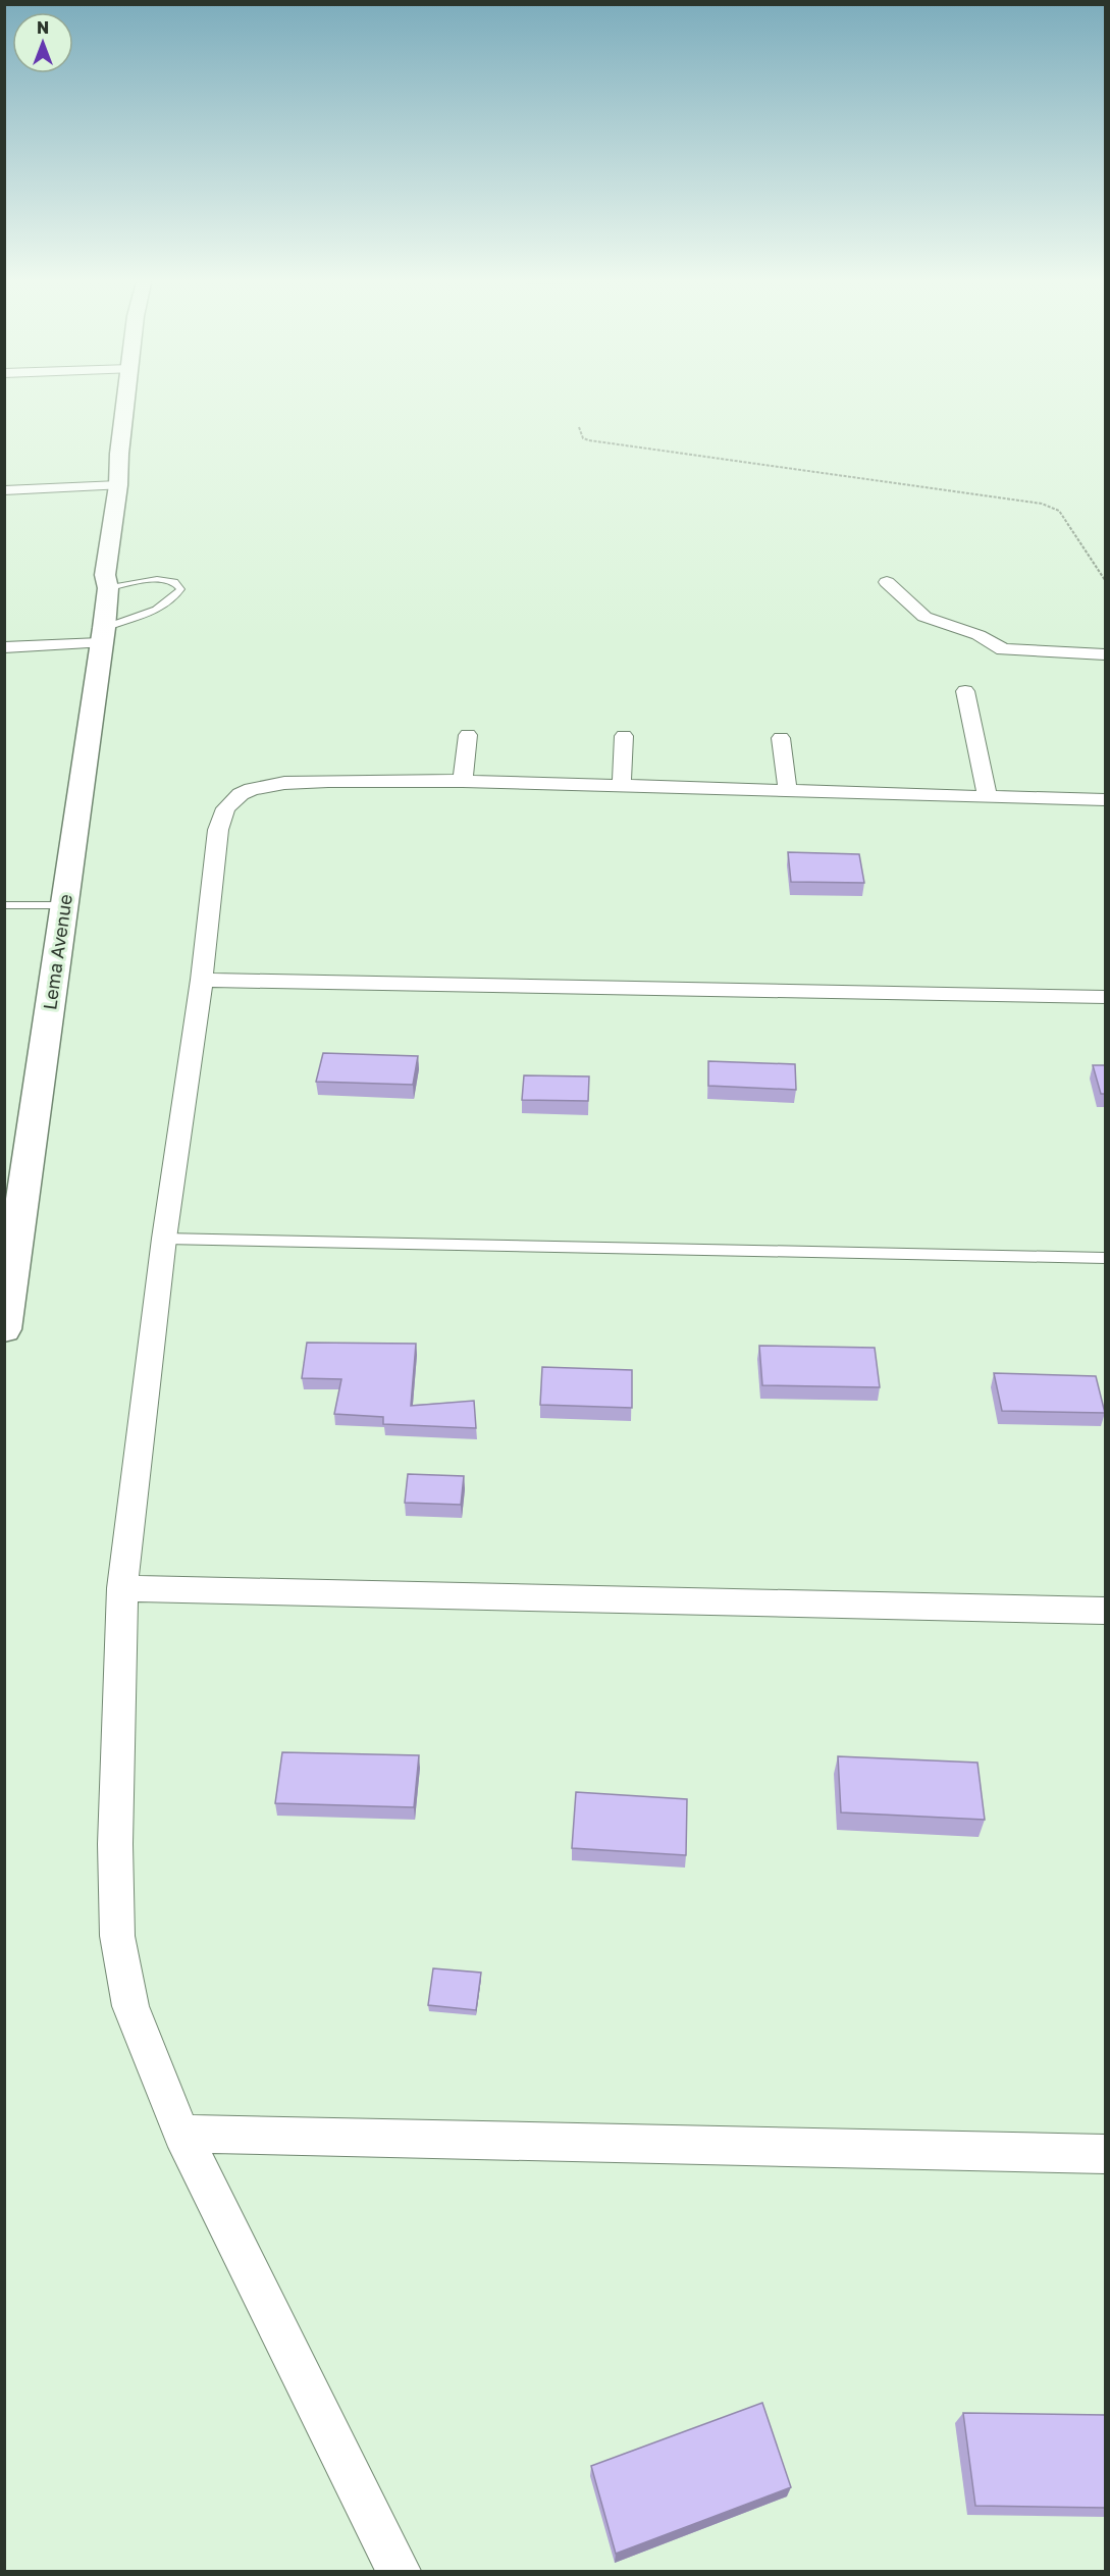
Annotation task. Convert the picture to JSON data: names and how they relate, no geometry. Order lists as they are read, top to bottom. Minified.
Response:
{"streets":{"main road":["Lema Avenue"]},"north":"top"}
